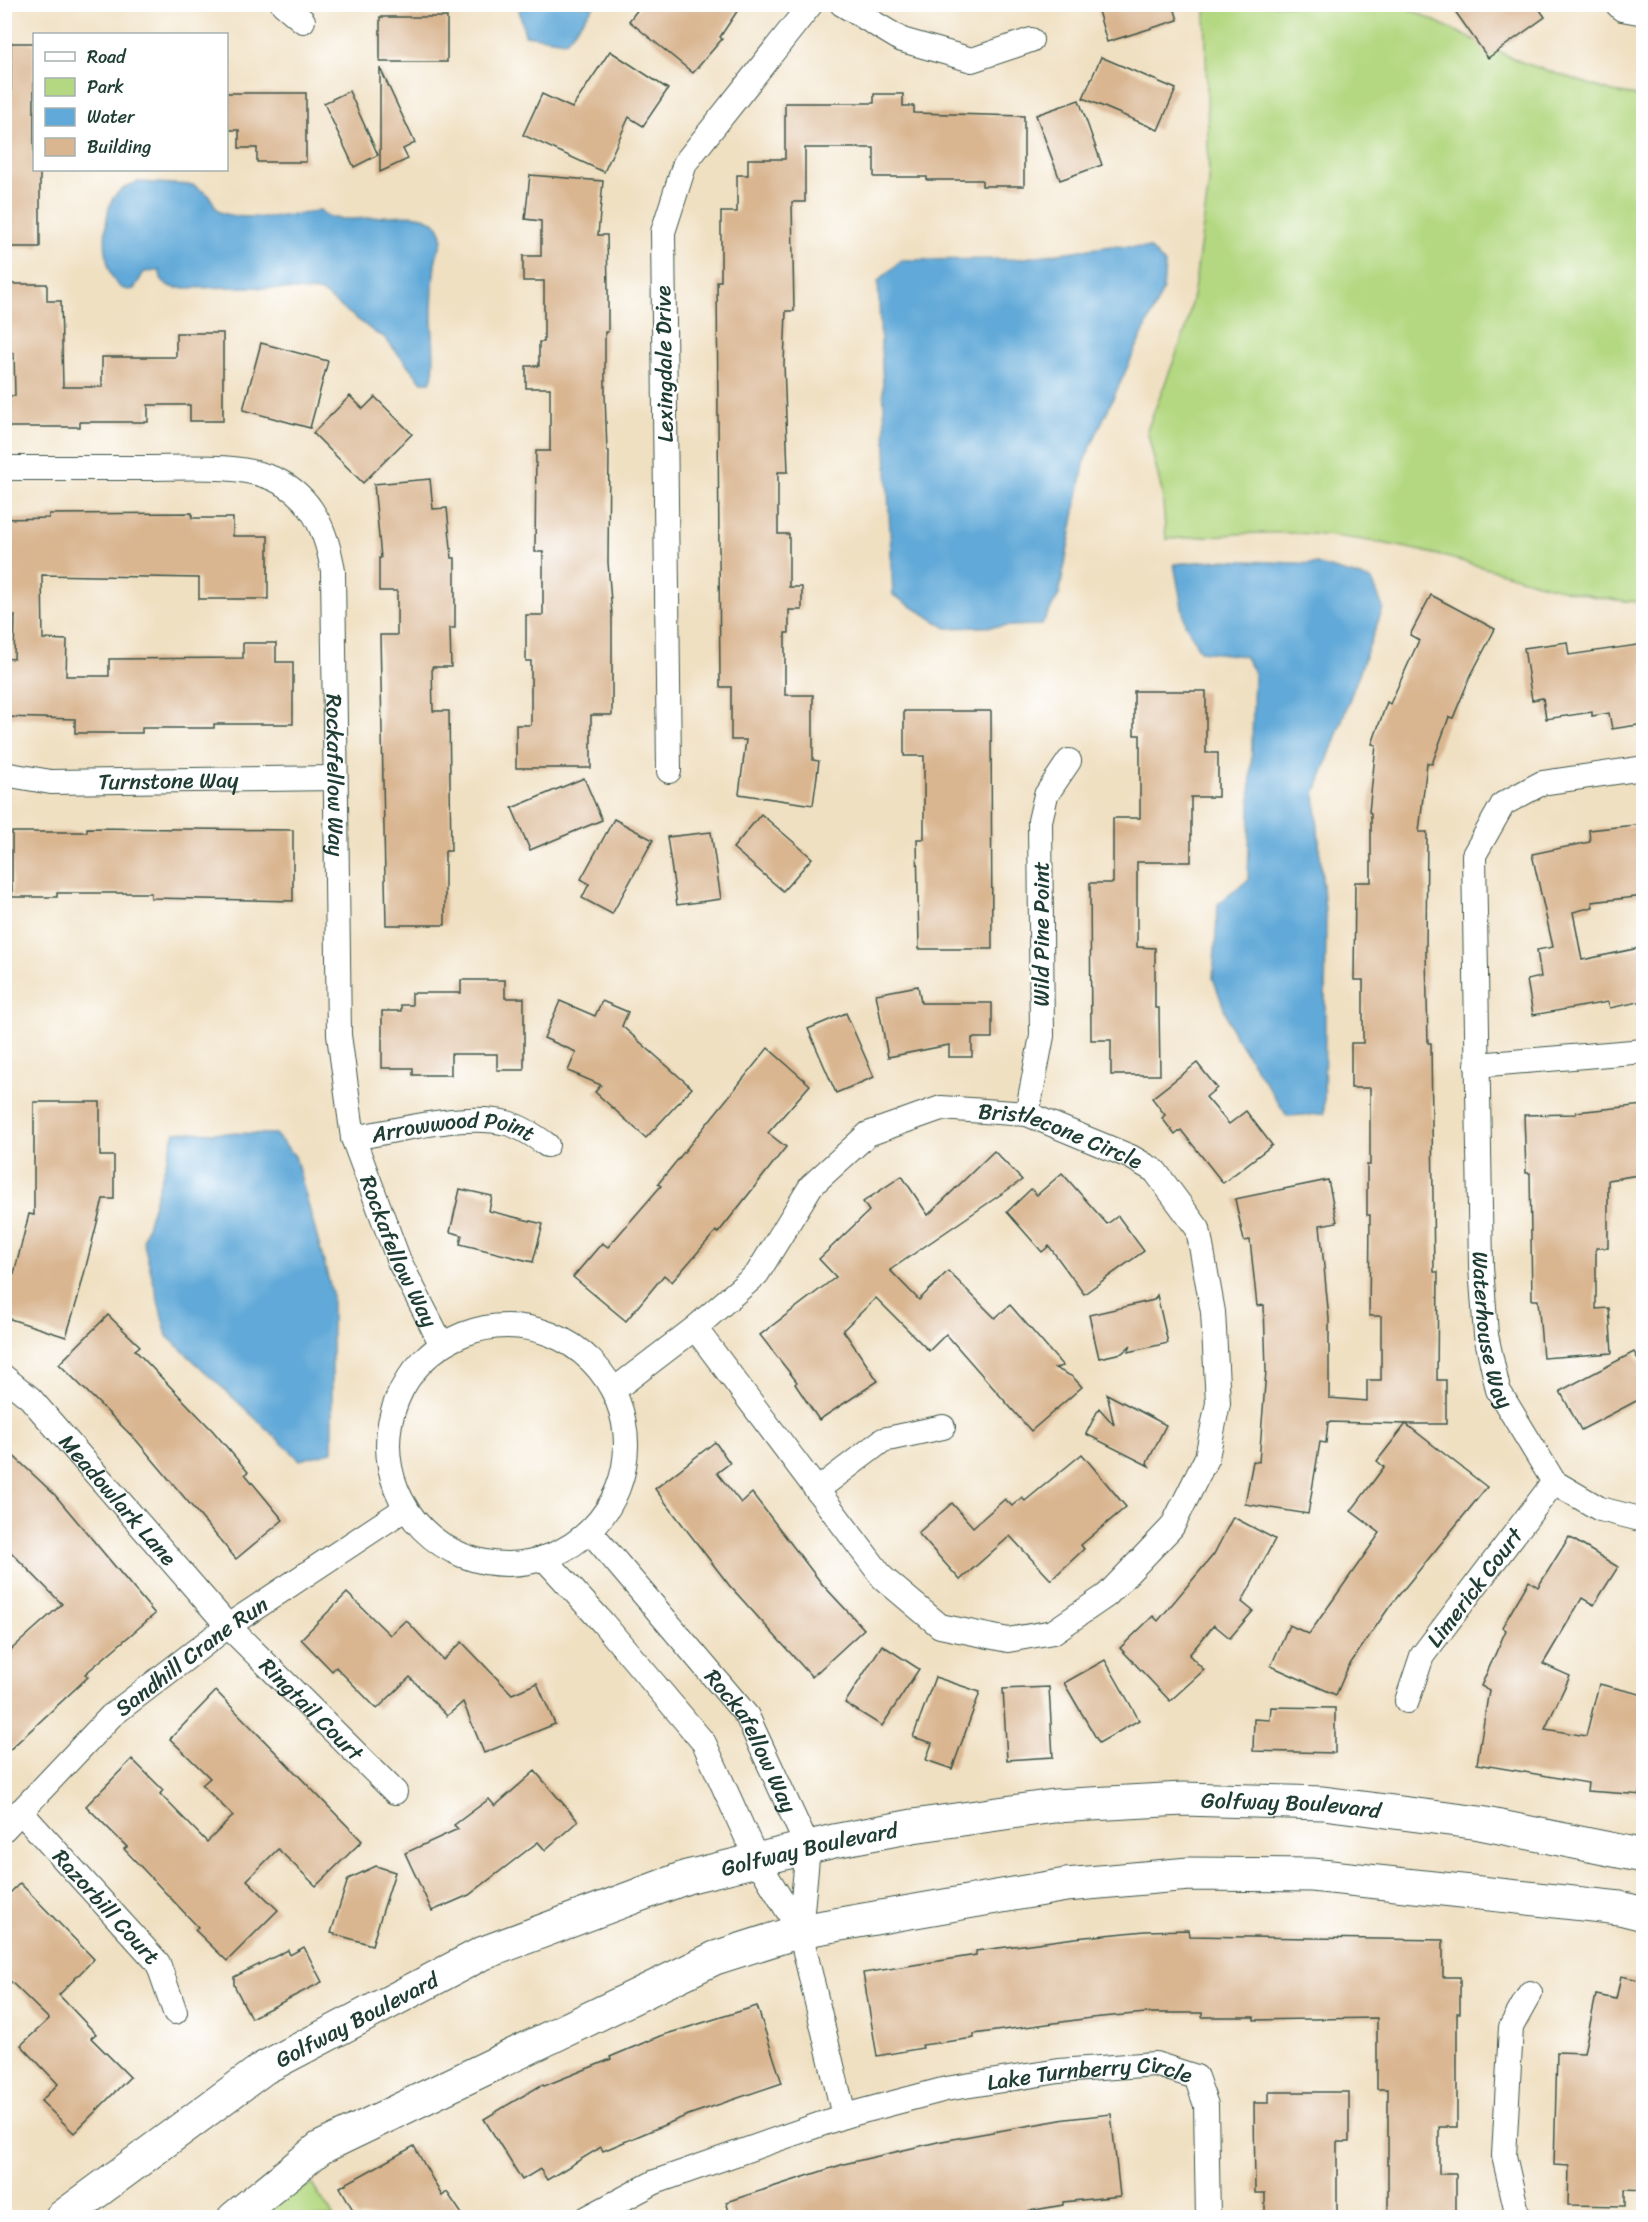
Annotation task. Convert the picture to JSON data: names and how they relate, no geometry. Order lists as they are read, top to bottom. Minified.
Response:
{"streets":{"street":["Lexingdale Drive","Rockafellow Way","Turnstone Way","Wild Pine Point","Arrowwood Point","Bristlecone Circle","Waterhouse Way","Meadowlark Lane","Limerick Court","Sandhill Crane Run","Ringtail Court","Golfway Boulevard","Razorbill Court","Lake Turnberry Circle"]},"crossings":[["Rockafellow Way","Turnstone Way"],["Rockafellow Way","Arrowwood Point"],["Rockafellow Way","Golfway Boulevard"],["Wild Pine Point","Bristlecone Circle"],["Waterhouse Way","Limerick Court"],["Meadowlark Lane","Sandhill Crane Run"],["Meadowlark Lane","Ringtail Court"],["Sandhill Crane Run","Ringtail Court"],["Sandhill Crane Run","Razorbill Court"]],"legend":["Road","Park","Water","Building"]}
